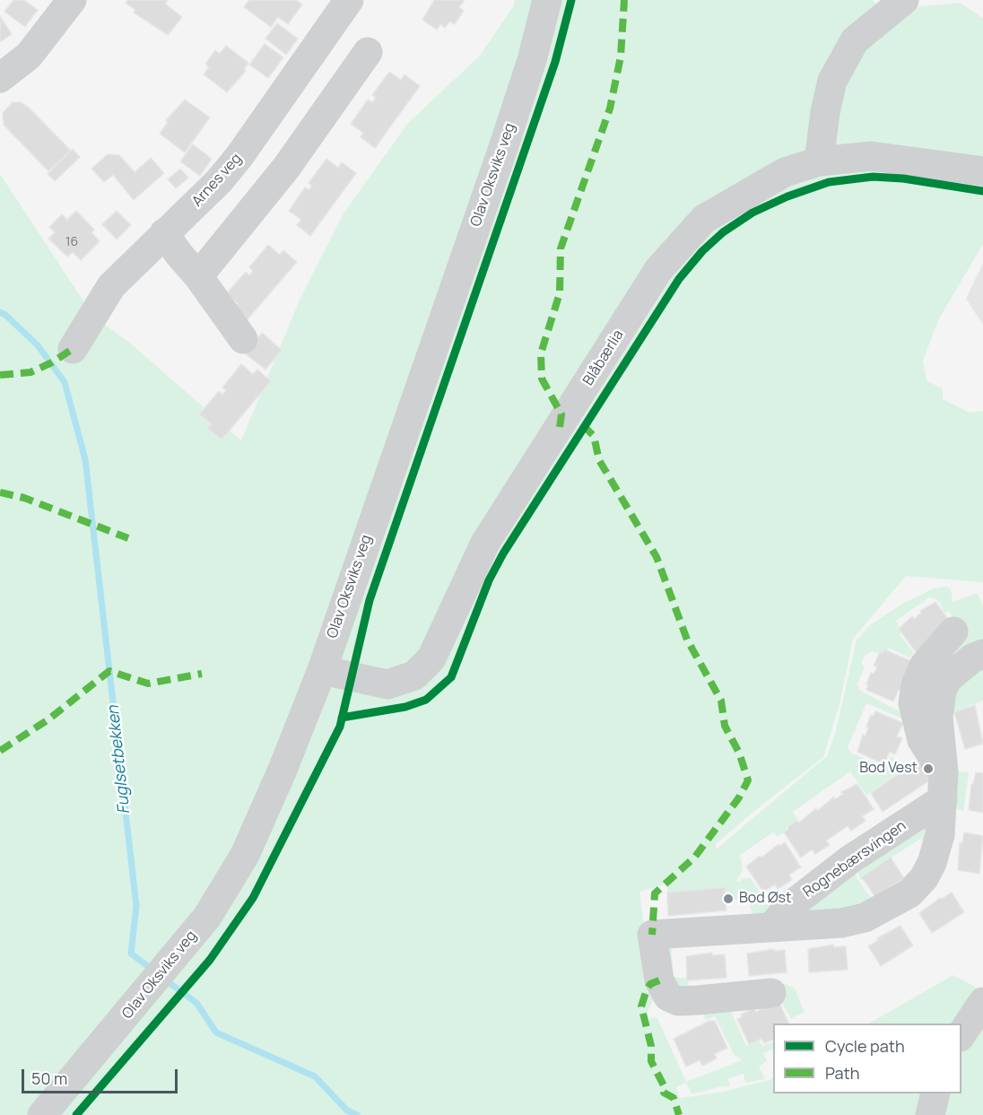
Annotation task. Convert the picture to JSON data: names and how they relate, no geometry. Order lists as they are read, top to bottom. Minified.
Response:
{"streets":{"street":["Olav Oksviks veg","Arnes veg","Blåbærlia","Rognebærsvingen"]},"crossings":[["Olav Oksviks veg","Blåbærlia"]],"water":["Fuglsetbekken"],"places":["Bod Vest","Bod Øst"],"house_numbers":["16"],"legend":["Cycle path","Path"],"scale_bar":"50 m"}
